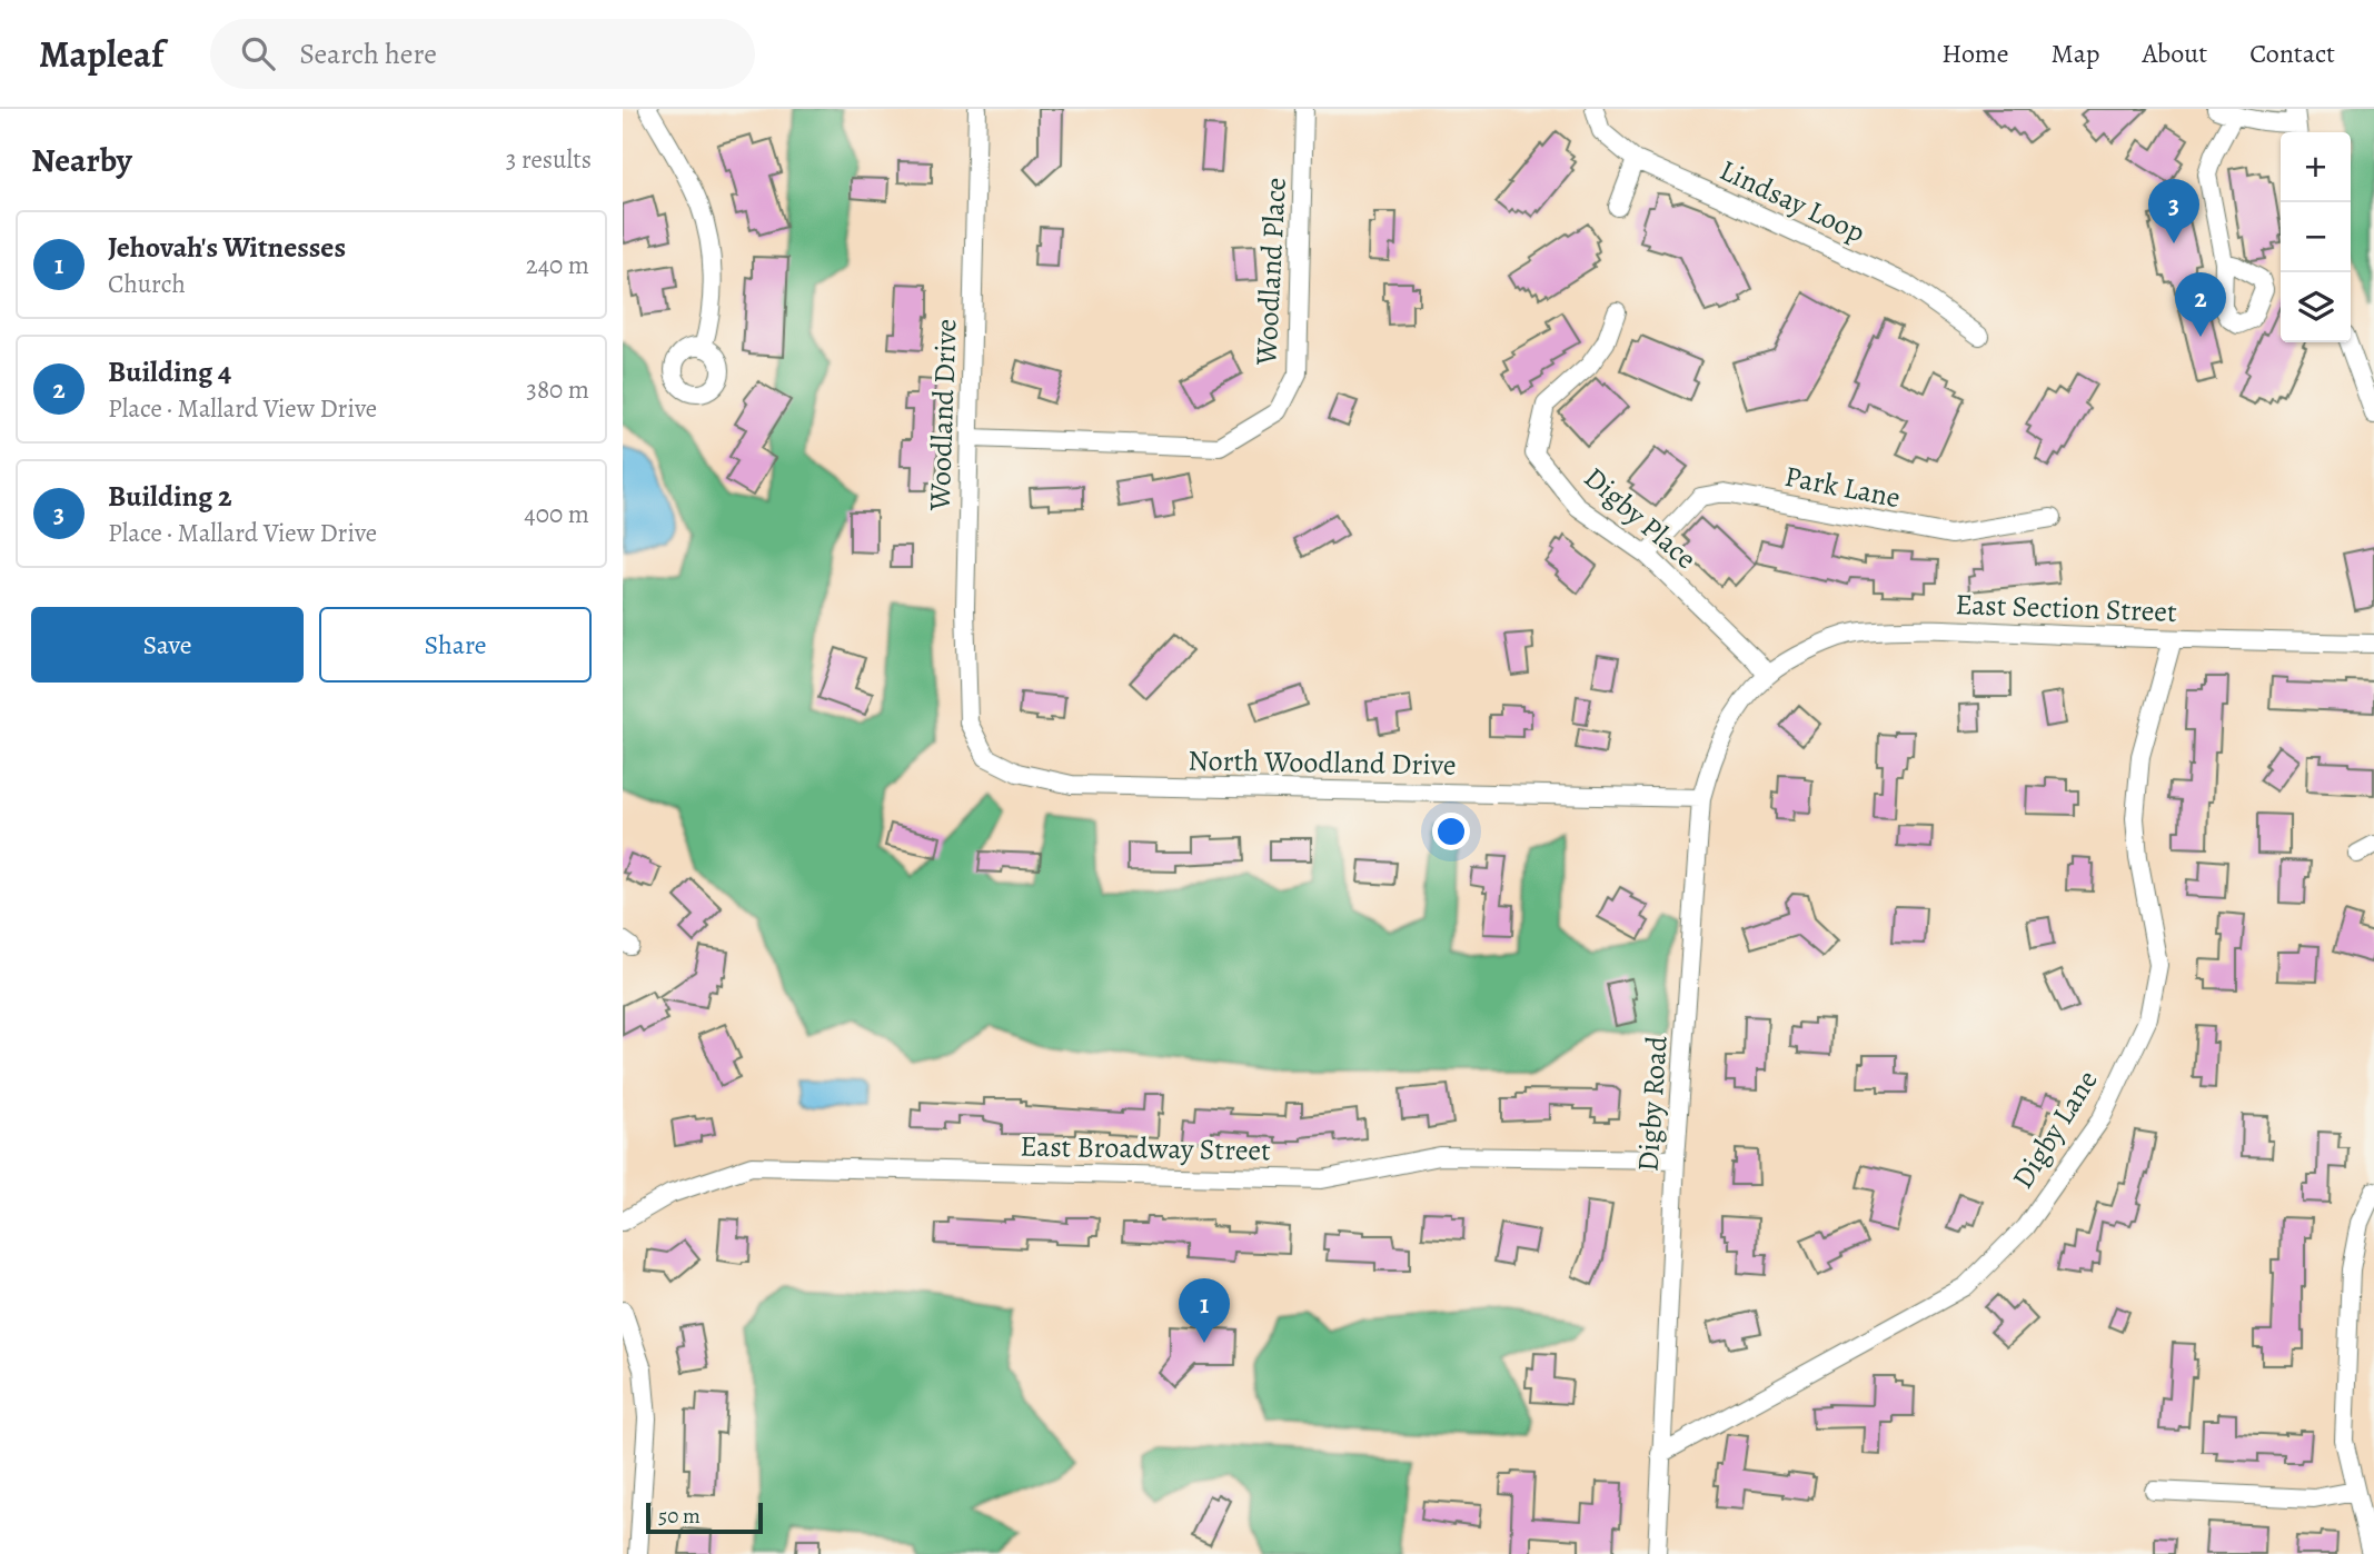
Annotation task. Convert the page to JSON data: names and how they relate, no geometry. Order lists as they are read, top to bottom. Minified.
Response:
{"streets":{"street":["Lindsay Loop","Woodland Place","Woodland Drive","Park Lane","Digby Place","East Section Street","North Woodland Drive","Digby Road","Digby Lane","East Broadway Street"]},"crossings":[["Woodland Place","Woodland Drive"],["Woodland Drive","North Woodland Drive"],["Park Lane","Digby Place"],["Digby Place","East Section Street"],["Digby Place","Digby Road"],["East Section Street","Digby Road"],["East Section Street","Digby Lane"],["North Woodland Drive","Digby Road"],["Digby Road","Digby Lane"],["Digby Road","East Broadway Street"]],"scale_bar":"50 m","page":{"header":"Mapleaf","search":"Search here","nav":["Home","Map","About","Contact"],"heading":["Nearby","3 results"],"map_buttons":["+","−"],"pins":["3","2","1"],"list":[{"mark":"1","name":"Jehovah's Witnesses","note":"Church","value":"240 m"},{"mark":"2","name":"Building 4","note":"Place · Mallard View Drive","value":"380 m"},{"mark":"3","name":"Building 2","note":"Place · Mallard View Drive","value":"400 m"}],"buttons":["Save","Share"],"scale":"50 m"}}
